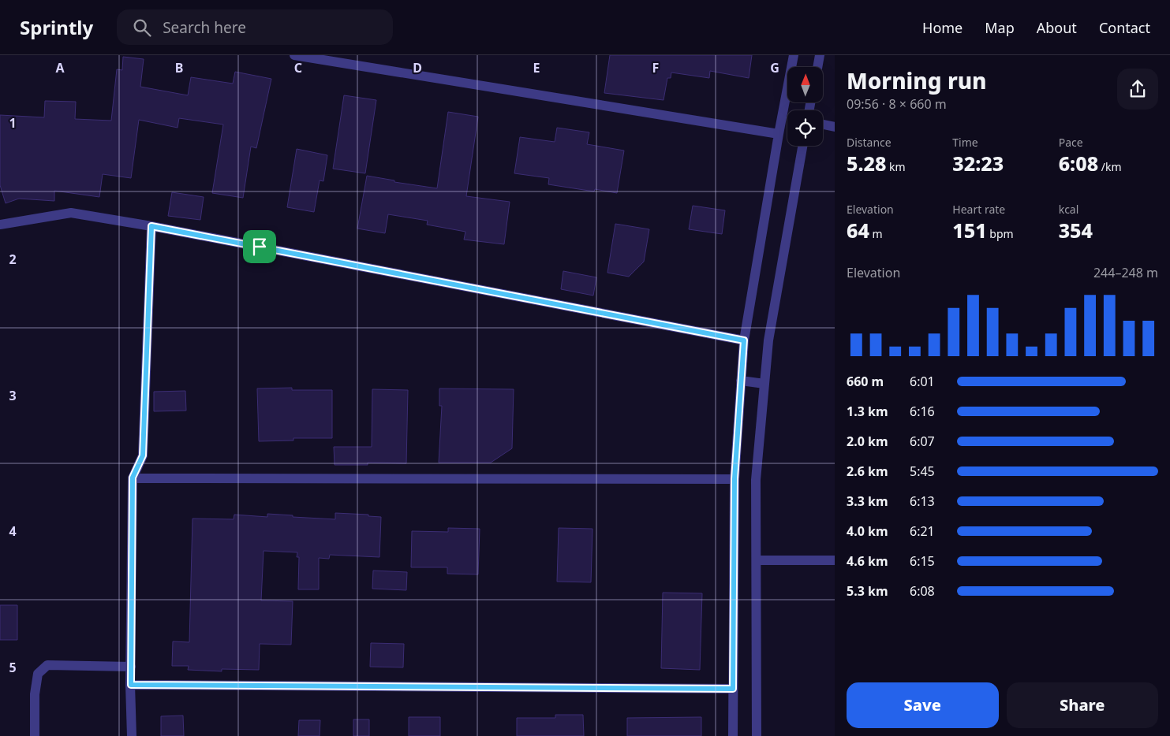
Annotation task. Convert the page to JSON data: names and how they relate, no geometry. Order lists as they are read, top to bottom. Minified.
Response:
{"north":"top","page":{"header":"Sprintly","search":"Search here","nav":["Home","Map","About","Contact"],"heading":["Morning run","09:56 · 8 × 660 m"],"stats":[["Distance","5.28 km"],["Time","32:23"],["Pace","6:08 /km"],["Elevation","64 m"],["Heart rate","151 bpm"],["kcal","354"]],"chart":["Elevation","244–248 m"],"list":[{"name":"660 m","note":"6:01"},{"name":"1.3 km","note":"6:16"},{"name":"2.0 km","note":"6:07"},{"name":"2.6 km","note":"5:45"},{"name":"3.3 km","note":"6:13"},{"name":"4.0 km","note":"6:21"},{"name":"4.6 km","note":"6:15"},{"name":"5.3 km","note":"6:08"}],"buttons":["Save","Share"]},"grid":{"columns":["A","B","C","D","E","F","G"],"rows":["1","2","3","4","5"]}}
